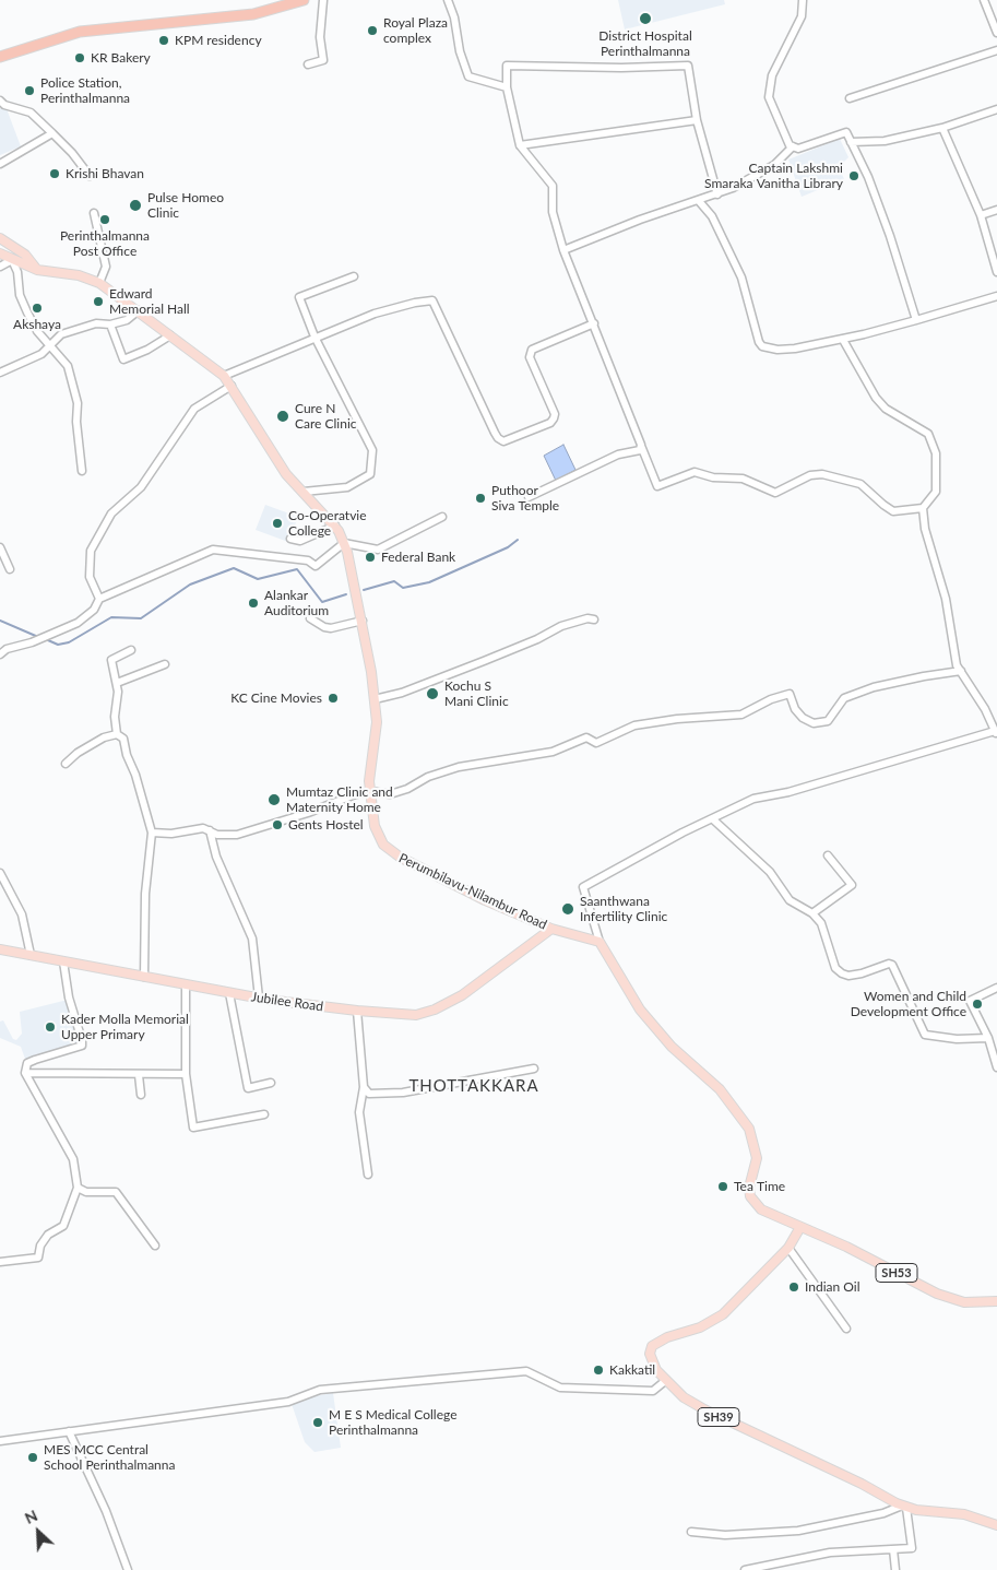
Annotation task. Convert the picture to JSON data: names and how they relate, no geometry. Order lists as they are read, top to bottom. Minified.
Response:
{"streets":{"main road":["Perumbilavu-Nilambur Road","Jubilee Road","SH53","SH39"]},"crossings":[["Perumbilavu-Nilambur Road","Jubilee Road"],["SH53","SH39"]],"districts":["THOTTAKKARA"],"places":["District Hospital Perinthalmanna","Royal Plaza complex","KPM residency","KR Bakery","Police Station, Perinthalmanna","Krishi Bhavan","Captain Lakshmi Smaraka Vanitha Library","Pulse Homeo Clinic","Perinthalmanna Post Office","Edward Memorial Hall","Akshaya","Cure N Care Clinic","Puthoor Siva Temple","Co-Operatvie College","Federal Bank","Alankar Auditorium","Kochu S Mani Clinic","KC Cine Movies","Mumtaz Clinic and Maternity Home","Gents Hostel","Saanthwana Infertility Clinic","Women and Child Development Office","Kader Molla Memorial Upper Primary","Tea Time","Indian Oil","Kakkatil","M E S Medical College Perinthalmanna","MES MCC Central School Perinthalmanna"],"north":"top left"}
